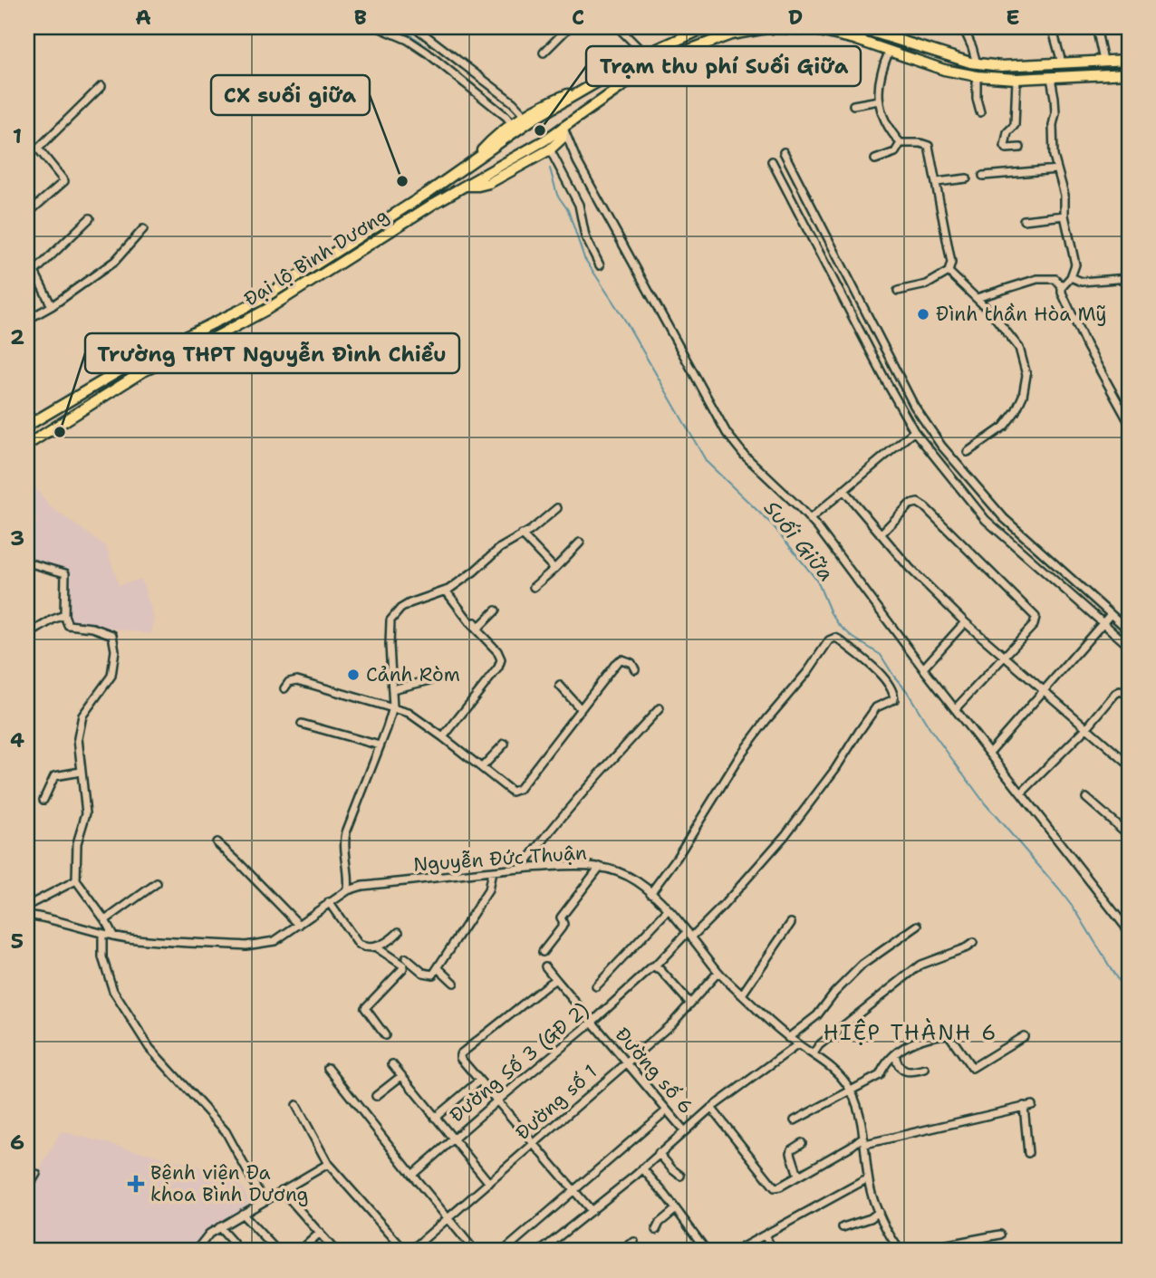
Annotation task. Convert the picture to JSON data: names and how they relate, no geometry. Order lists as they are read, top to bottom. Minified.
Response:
{"streets":{"highway":["Đại lộ Bình Dương"],"street":["Nguyễn Đức Thuận","Đường Số 3 (GĐ 2)","Đường số 6","Đường số 1"]},"crossings":[["Nguyễn Đức Thuận","Đường Số 3 (GĐ 2)"],["Nguyễn Đức Thuận","Đường số 1"],["Đường Số 3 (GĐ 2)","Đường số 6"],["Đường số 6","Đường số 1"]],"districts":["HIỆP THÀNH 6"],"water":["Suối Giữa"],"places":{"other":["Trạm thu phí Suối Giữa","CX suối giữa","Đình thần Hòa Mỹ","Trường THPT Nguyễn Đình Chiểu","Cảnh Ròm"],"health":["Bệnh viện Đa khoa Bình Dương"]},"grid":{"columns":["A","B","C","D","E"],"rows":["1","2","3","4","5","6"]}}
